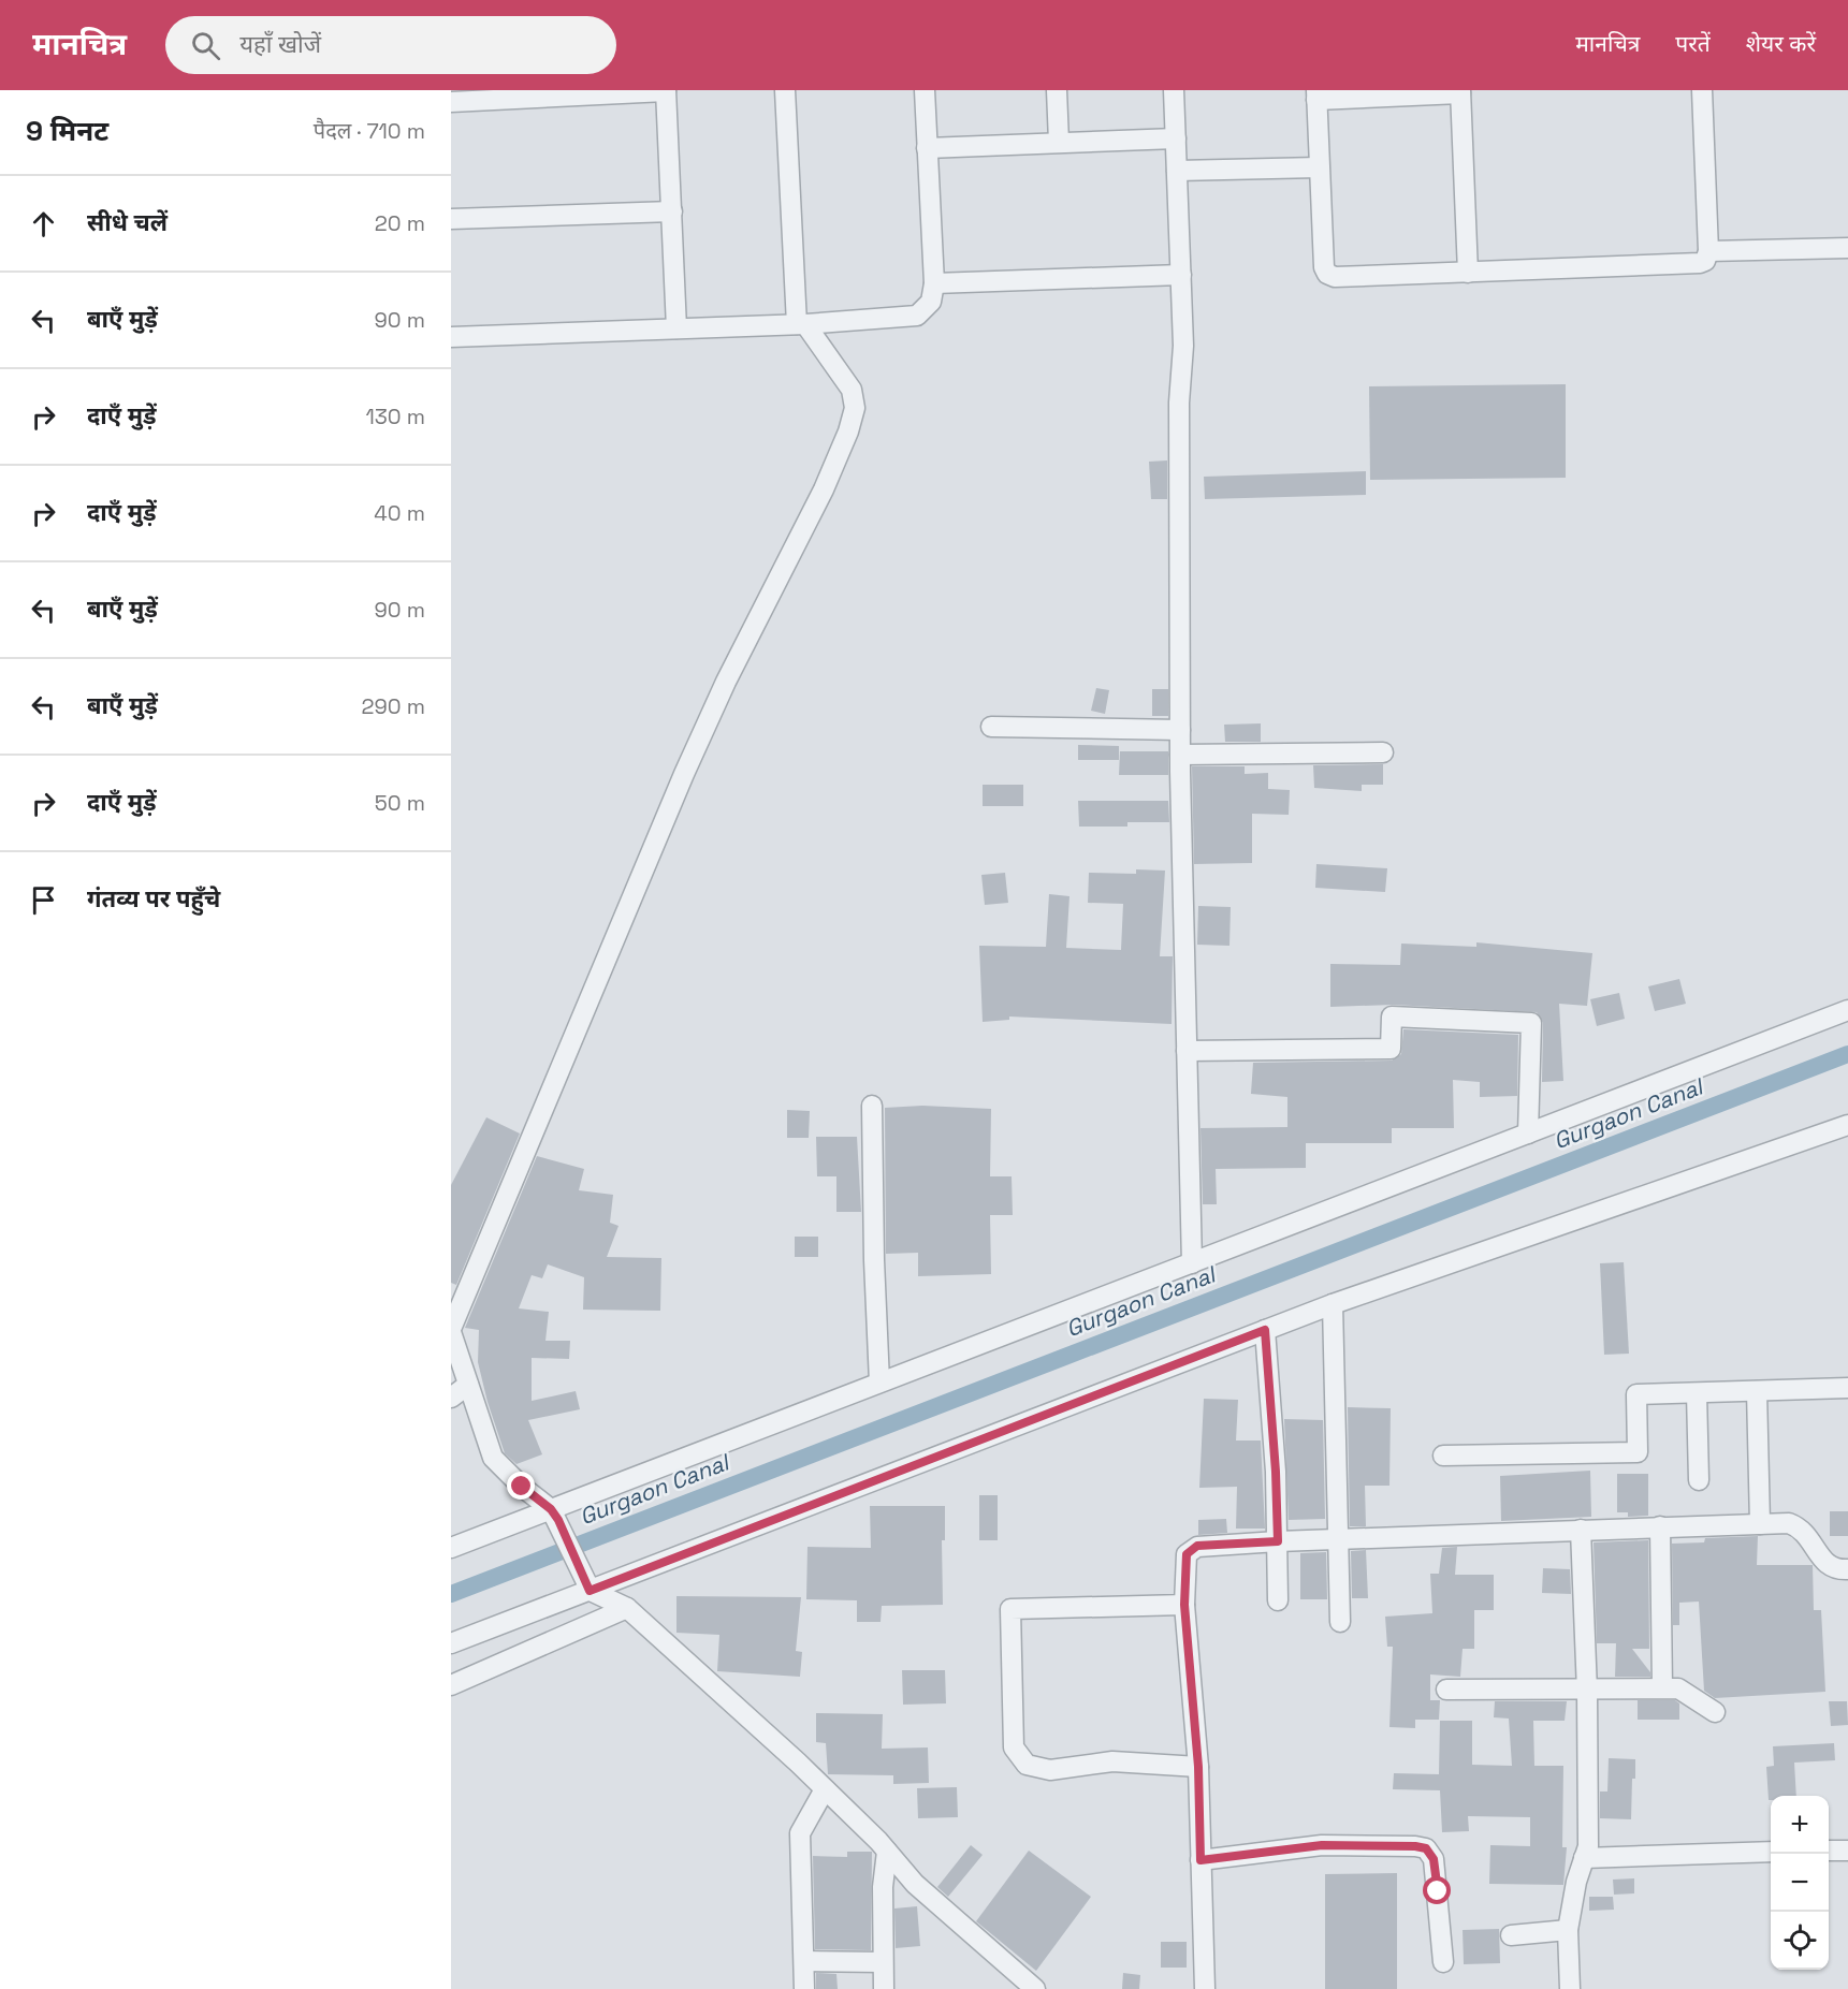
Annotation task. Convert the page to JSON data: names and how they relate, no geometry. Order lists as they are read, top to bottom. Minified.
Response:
{"water":["Gurgaon Canal"],"page":{"header":"मानचित्र","search":"यहाँ खोजें","nav":["मानचित्र","परतें","शेयर करें"],"heading":["9 मिनट","पैदल · 710 m"],"list":[["सीधे चलें","20 m"],["बाएँ मुड़ें","90 m"],["दाएँ मुड़ें","130 m"],["दाएँ मुड़ें","40 m"],["बाएँ मुड़ें","90 m"],["बाएँ मुड़ें","290 m"],["दाएँ मुड़ें","50 m"],"गंतव्य पर पहुँचे"],"map_buttons":["+","−"]}}
